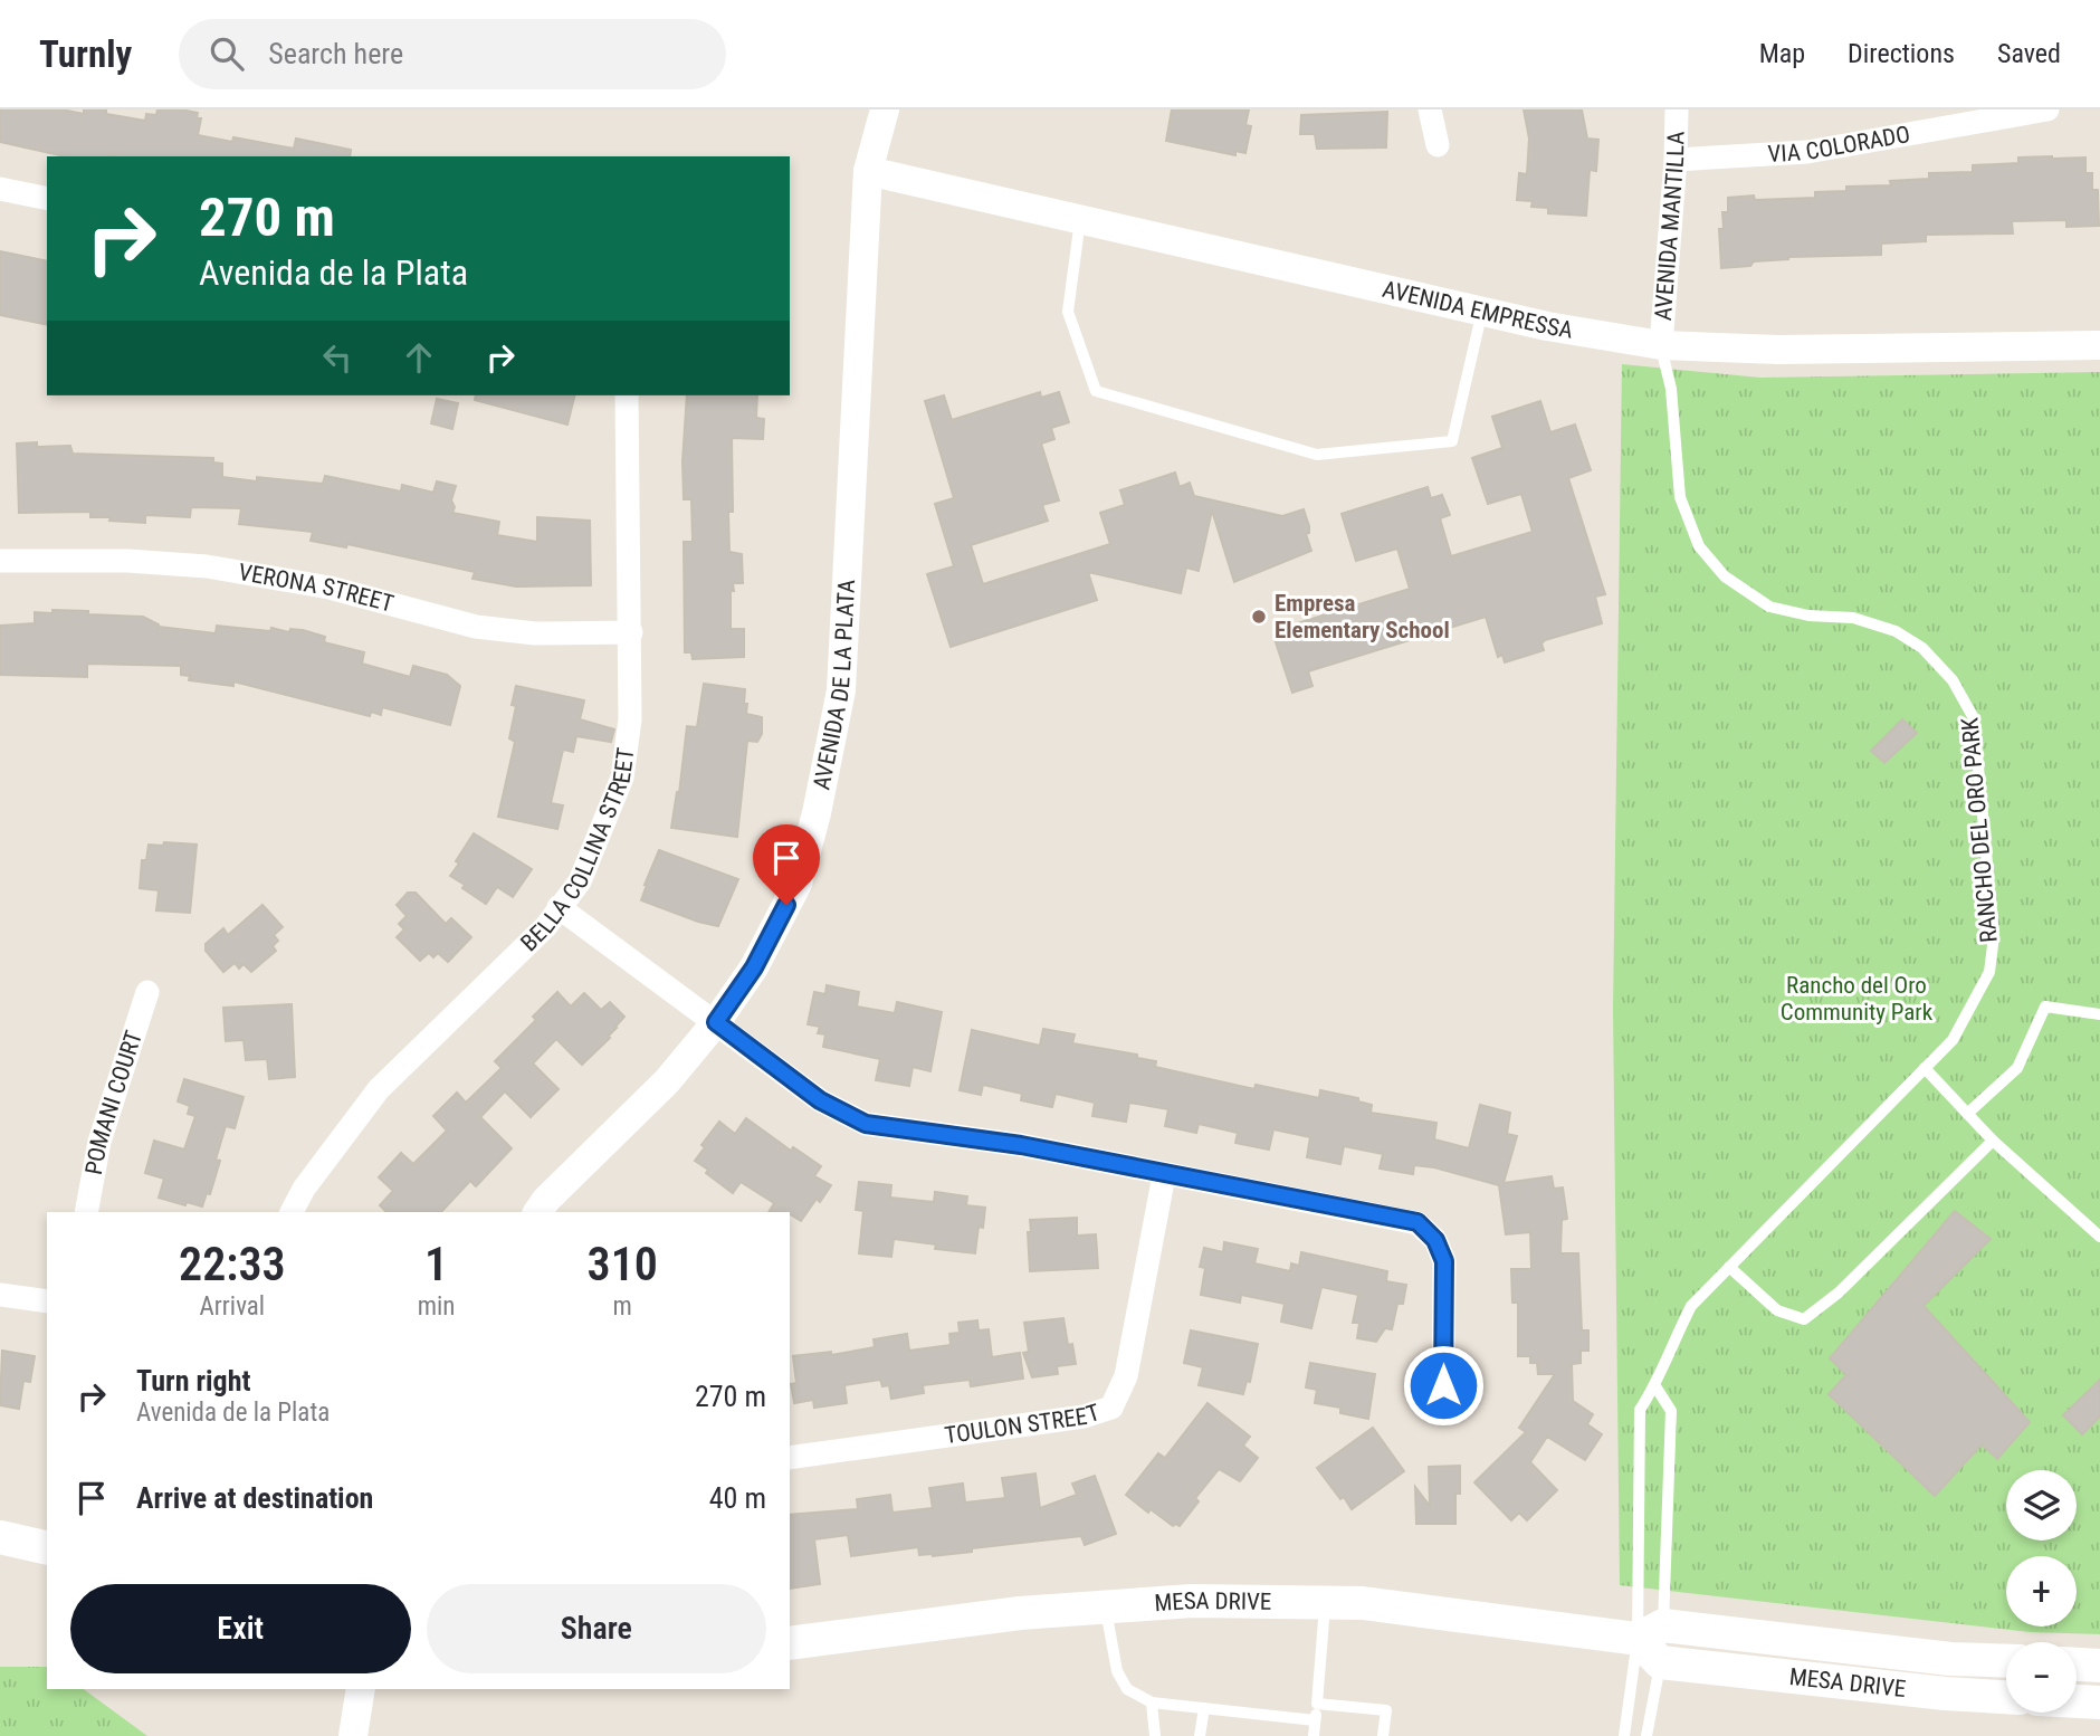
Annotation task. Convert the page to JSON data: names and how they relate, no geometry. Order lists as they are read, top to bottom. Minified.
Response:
{"streets":{"main road":["MESA DRIVE"],"street":["VIA COLORADO","AVENIDA MANTILLA","AVENIDA EMPRESSA","VERONA STREET","AVENIDA DE LA PLATA","BELLA COLLINA STREET","POMANI COURT","TOULON STREET"],"lane":["RANCHO DEL ORO PARK"]},"crossings":[["VIA COLORADO","AVENIDA MANTILLA"],["AVENIDA MANTILLA","AVENIDA EMPRESSA"],["AVENIDA MANTILLA","RANCHO DEL ORO PARK"],["AVENIDA EMPRESSA","AVENIDA DE LA PLATA"],["AVENIDA EMPRESSA","RANCHO DEL ORO PARK"],["VERONA STREET","BELLA COLLINA STREET"],["RANCHO DEL ORO PARK","MESA DRIVE"]],"parks":["Rancho del Oro Community Park"],"places":["Empresa Elementary School"],"page":{"header":"Turnly","search":"Search here","nav":["Map","Directions","Saved"],"turn":["270 m","Avenida de la Plata"],"eta":["22:33","Arrival","1","min","310","m"],"list":[{"name":"Turn right","note":"Avenida de la Plata","value":"270 m"},{"name":"Arrive at destination","value":"40 m"}],"map_buttons":["+","−"],"buttons":["Exit","Share"]}}
